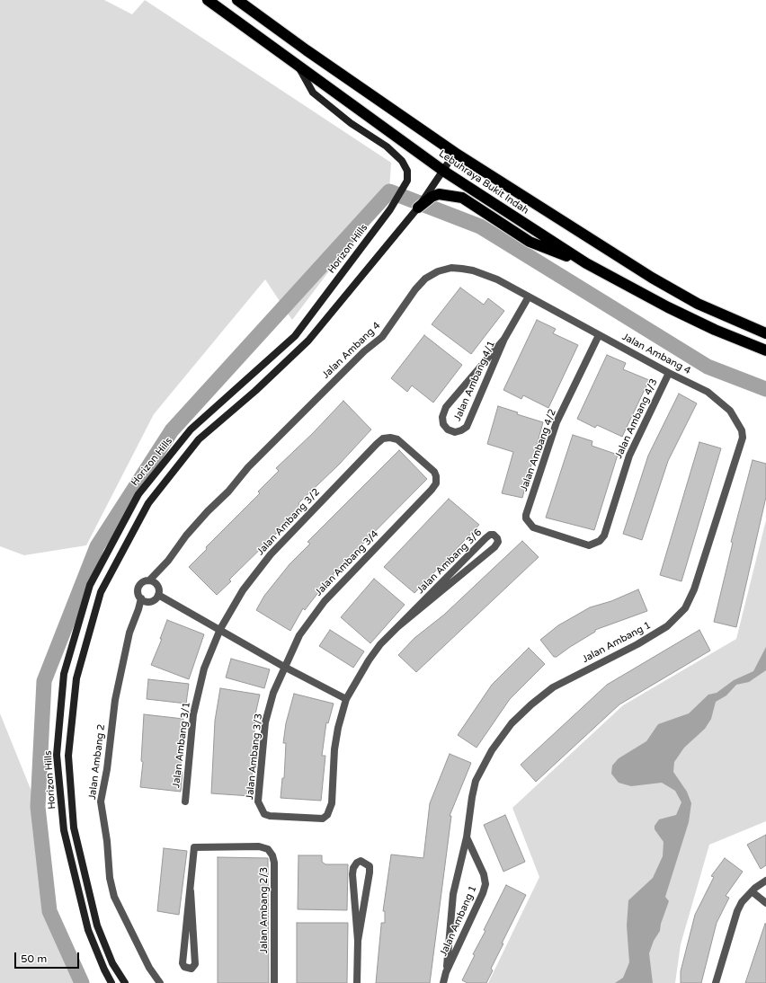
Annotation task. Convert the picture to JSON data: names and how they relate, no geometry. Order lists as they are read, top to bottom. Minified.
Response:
{"streets":{"highway":["Lebuhraya Bukit Indah"],"street":["Horizon Hills","Jalan Ambang 4","Jalan Ambang 4/1","Jalan Ambang 4/3","Jalan Ambang 4/2","Jalan Ambang 3/2","Jalan Ambang 3/6","Jalan Ambang 3/4","Jalan Ambang 1","Jalan Ambang 3/1","Jalan Ambang 3/3","Jalan Ambang 2","Jalan Ambang 2/3"]},"crossings":[["Lebuhraya Bukit Indah","Horizon Hills"],["Jalan Ambang 4","Jalan Ambang 4/1"],["Jalan Ambang 4","Jalan Ambang 4/3"],["Jalan Ambang 4","Jalan Ambang 4/2"],["Jalan Ambang 4","Jalan Ambang 1"],["Jalan Ambang 4","Jalan Ambang 2"],["Jalan Ambang 4/3","Jalan Ambang 4/2"],["Jalan Ambang 3/2","Jalan Ambang 3/4"],["Jalan Ambang 3/2","Jalan Ambang 3/1"],["Jalan Ambang 3/6","Jalan Ambang 3/3"],["Jalan Ambang 3/4","Jalan Ambang 3/3"]],"scale_bar":"50 m"}
